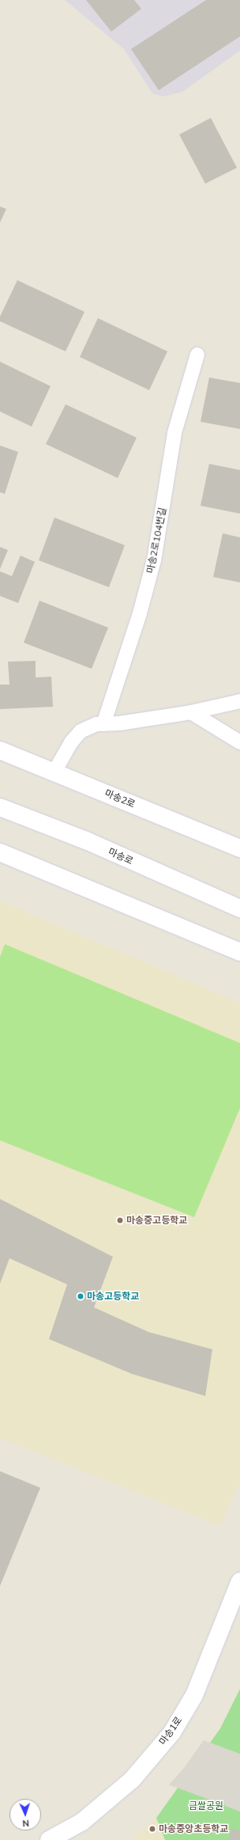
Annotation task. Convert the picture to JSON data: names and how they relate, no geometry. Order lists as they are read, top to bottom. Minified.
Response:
{"streets":{"street":["마송2로","마송로","마송1로"],"lane":["마송2로104번길"]},"parks":["금쌀공원"],"places":["마송중고등학교","마송고등학교","마송중앙초등학교"],"north":"bottom"}
